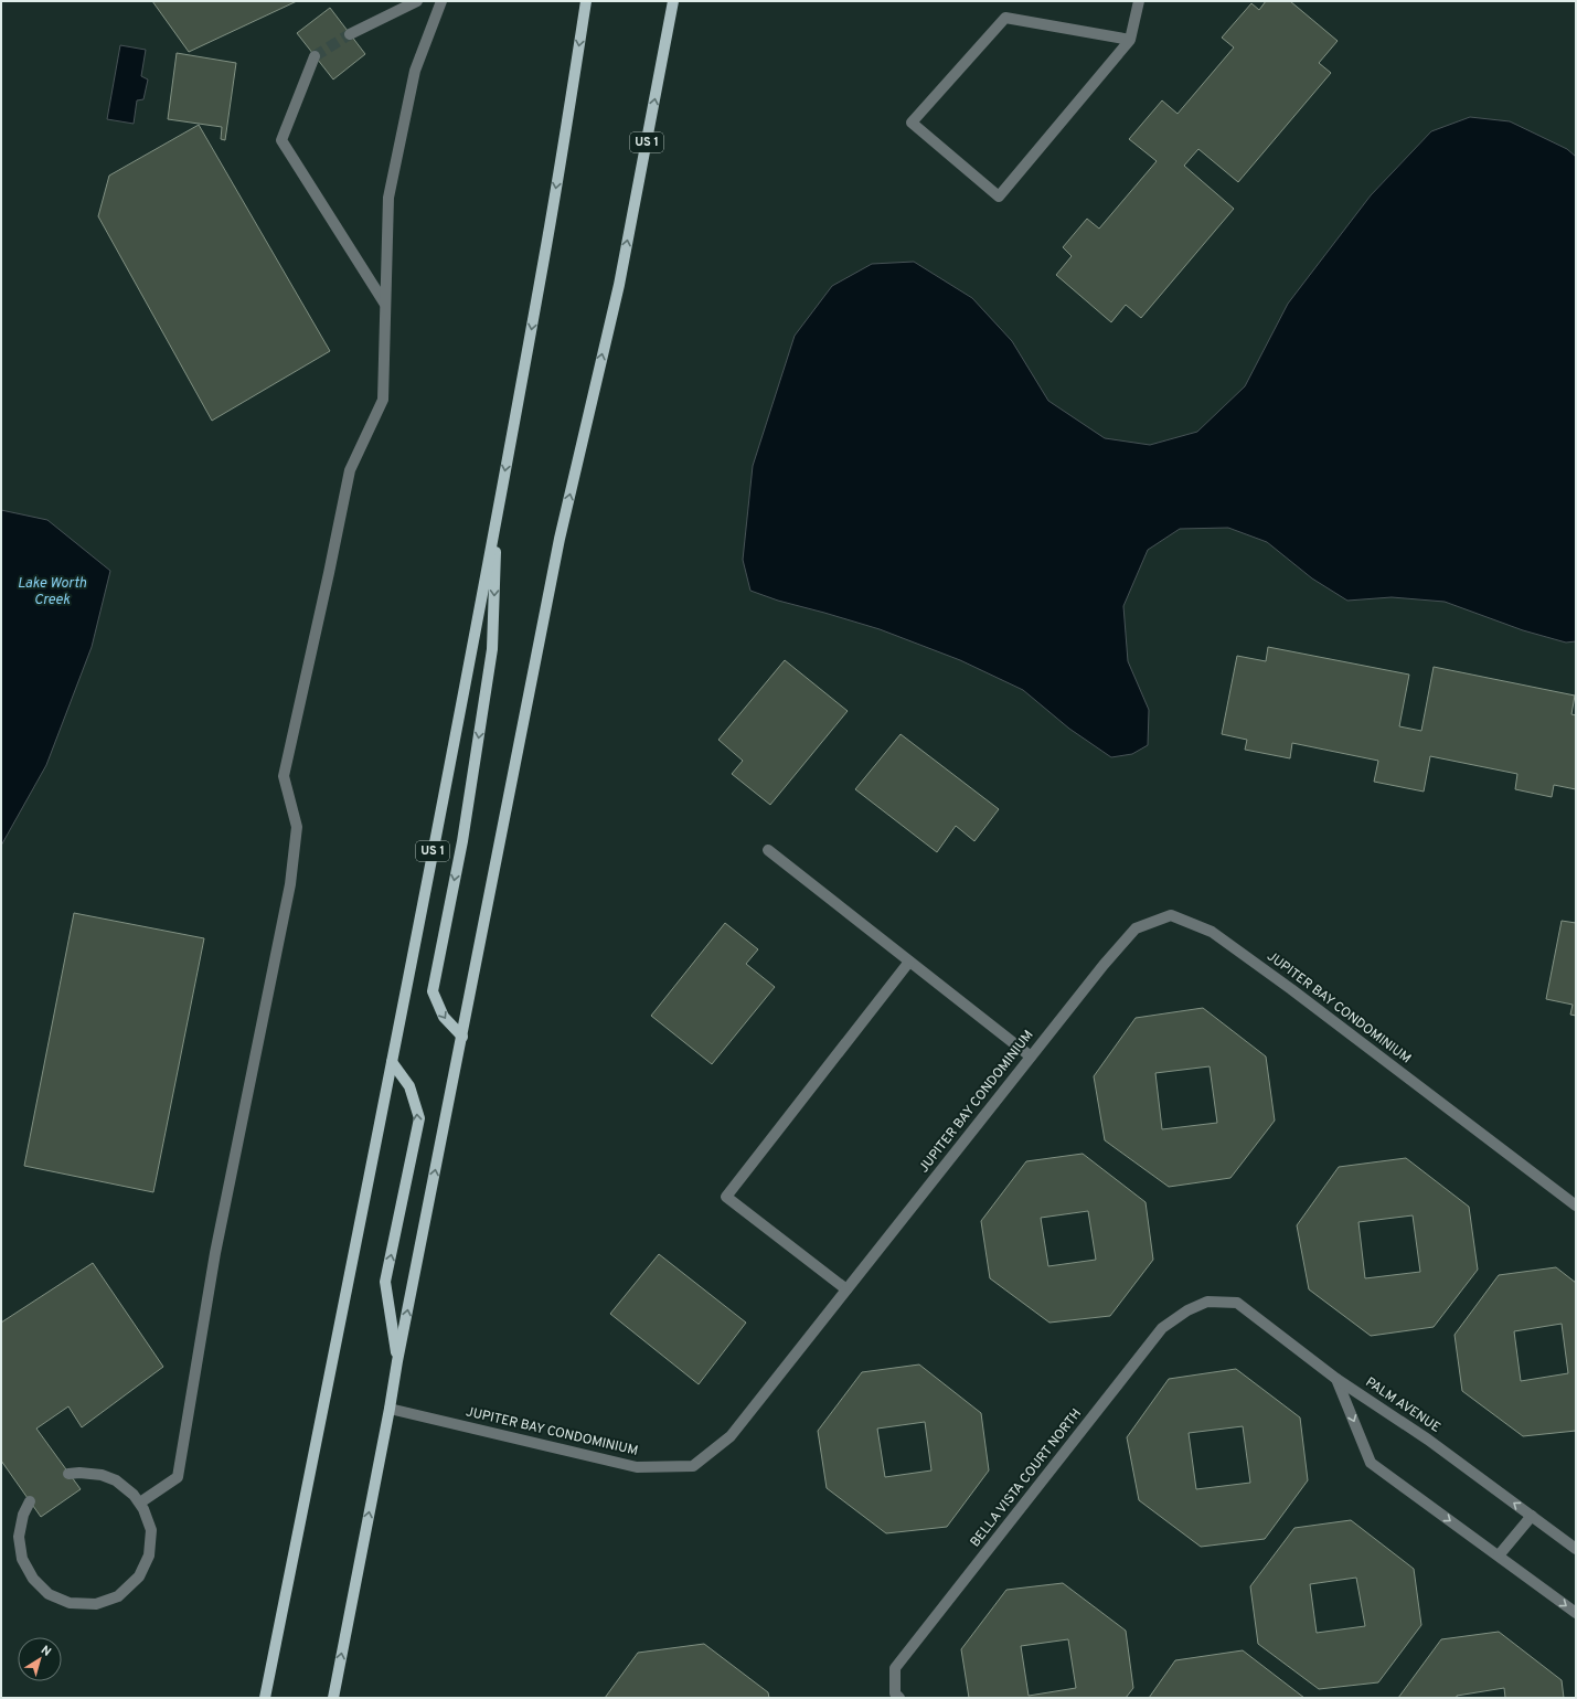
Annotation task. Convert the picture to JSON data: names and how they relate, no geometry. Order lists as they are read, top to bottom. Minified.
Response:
{"streets":{"main road":["US 1"],"street":["JUPITER BAY CONDOMINIUM","PALM AVENUE","BELLA VISTA COURT NORTH"]},"crossings":[["US 1","JUPITER BAY CONDOMINIUM"],["PALM AVENUE","BELLA VISTA COURT NORTH"]],"water":["Lake Worth Creek"],"north":"top right"}
